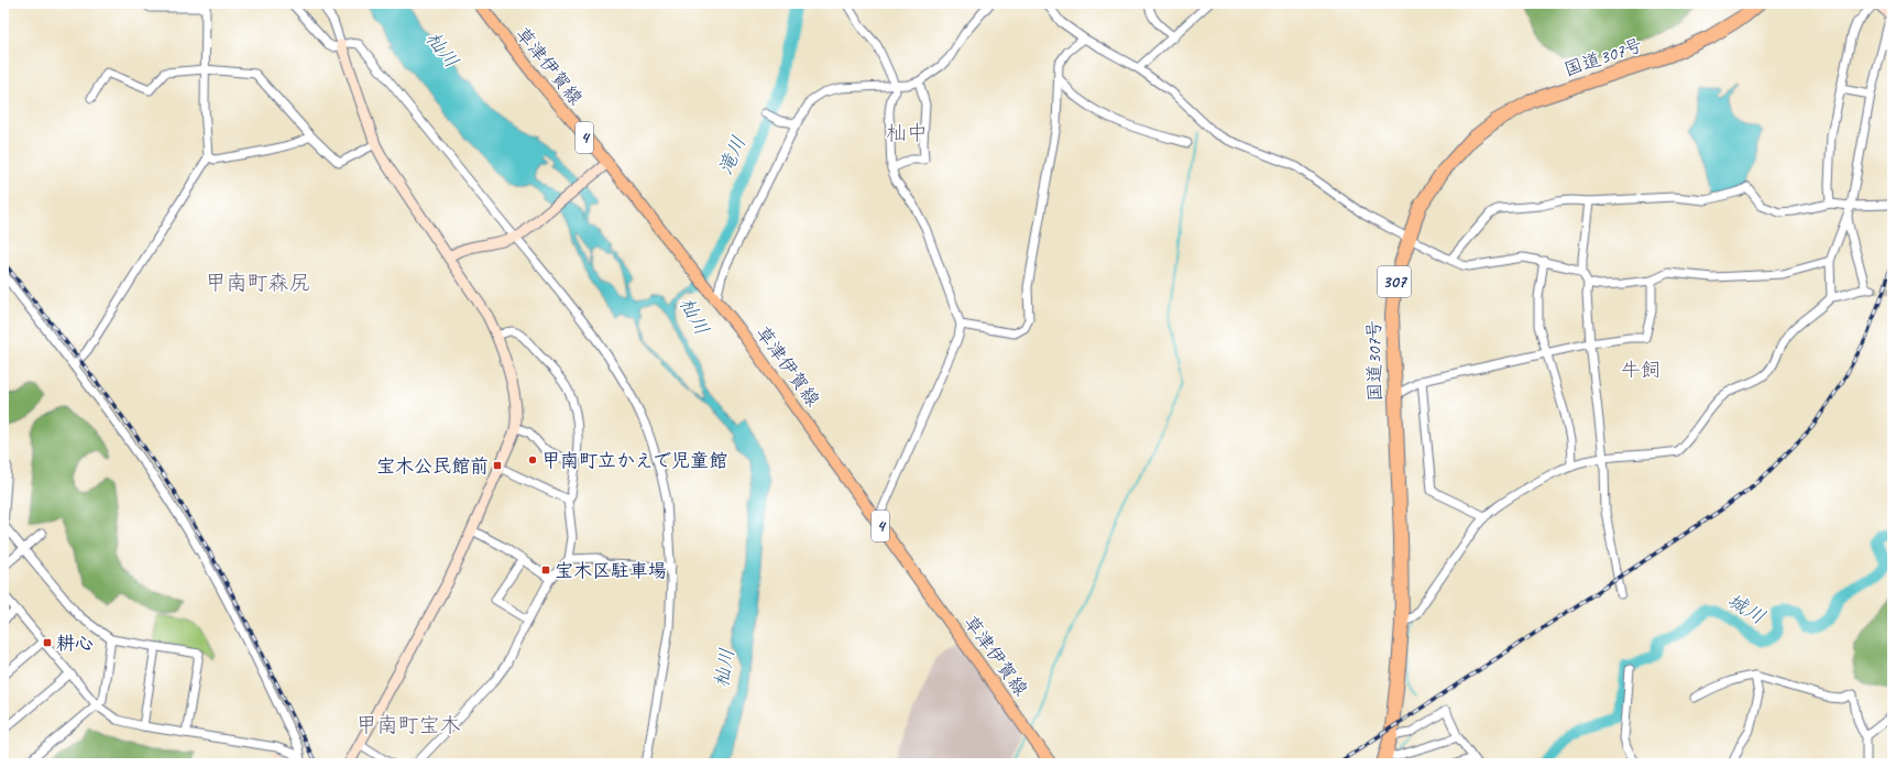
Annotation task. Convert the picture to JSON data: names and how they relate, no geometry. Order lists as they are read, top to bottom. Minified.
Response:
{"streets":{"highway":["国道307号","307"],"main road":["草津伊賀線","4"]},"districts":["杣中","甲南町森尻","牛飼","甲南町宝木"],"water":["杣川","滝川","城川"],"places":{"other":["甲南町立かえで児童館"],"transit":["宝木公民館前","宝木区駐車場","耕心"]}}
